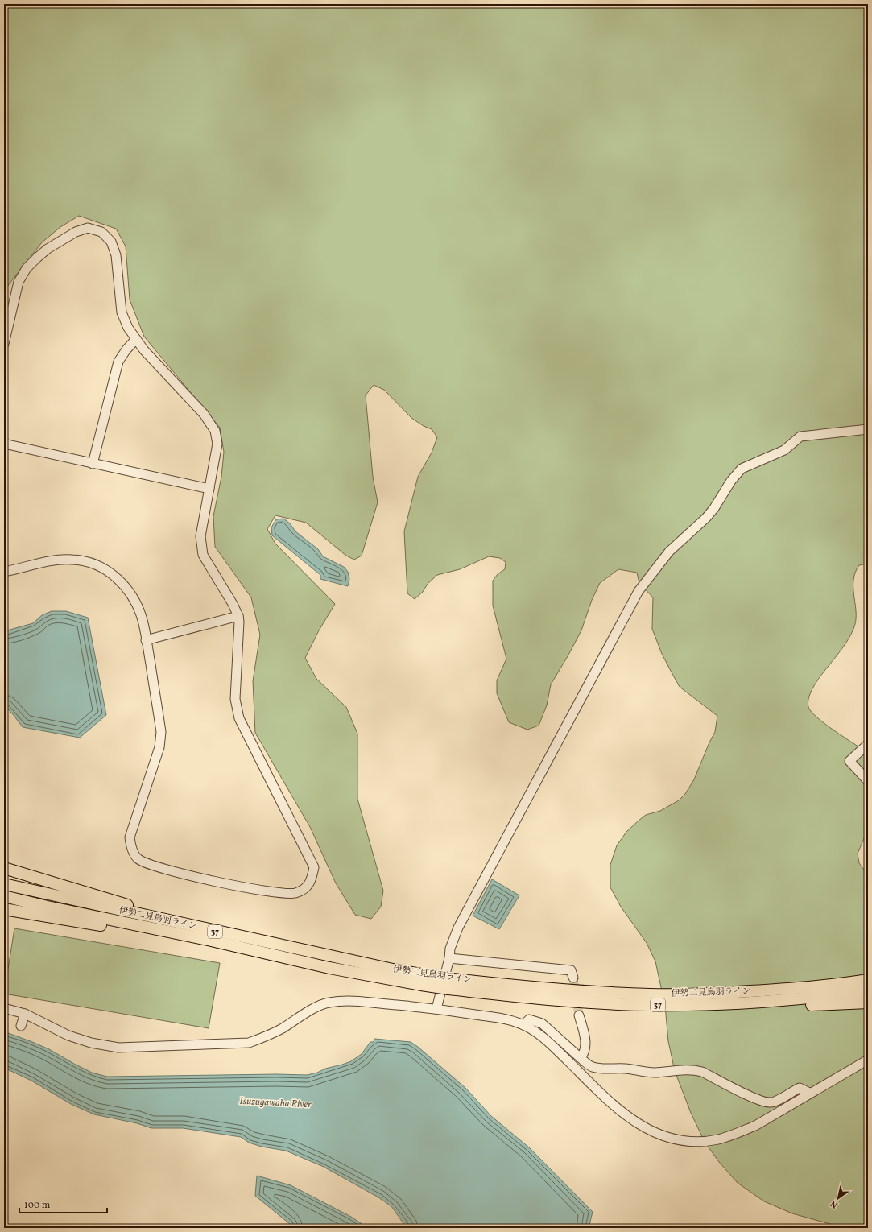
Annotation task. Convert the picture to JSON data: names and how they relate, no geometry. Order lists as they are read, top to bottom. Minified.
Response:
{"streets":{"main road":["伊勢二見鳥羽ライン","37"]},"water":["Isuzugawaha River"],"scale_bar":"100 m","north":"bottom left"}
